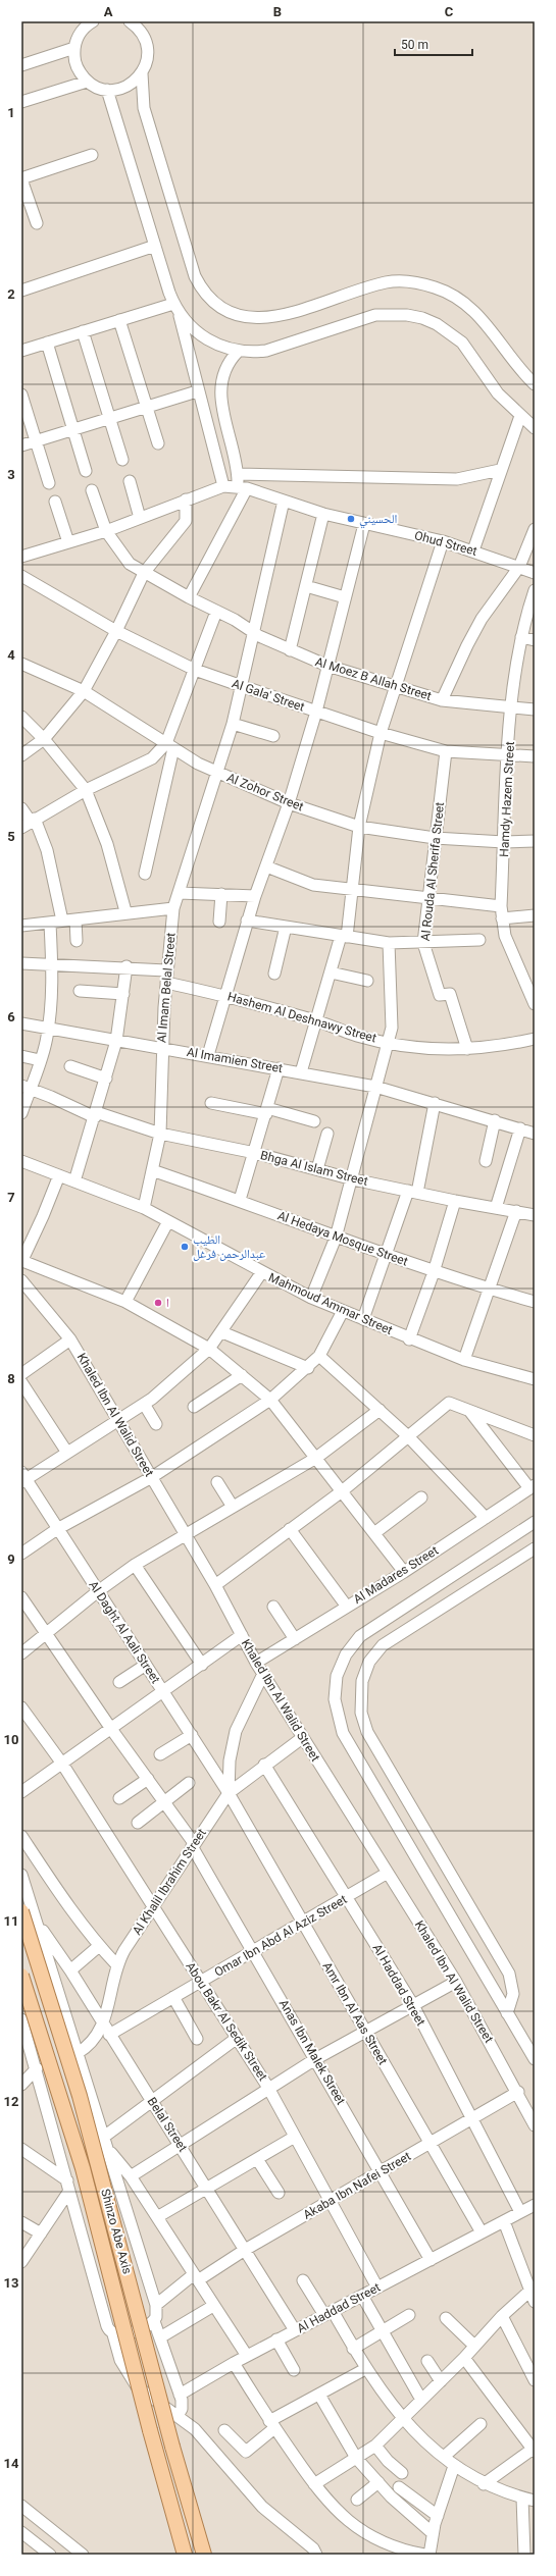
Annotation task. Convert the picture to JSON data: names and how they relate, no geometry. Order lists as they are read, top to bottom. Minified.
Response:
{"streets":{"main road":["Shinzo Abe Axis"],"street":["Ohud Street","Al Moez B Allah Street","Al Gala' Street","Al Zohor Street","Hamdy Hazem Street","Al Rouda Al Sherifa Street","Al Imam Belal Street","Hashem Al Deshnawy Street","Al Imamien Street","Bhga Al Islam Street","Al Hedaya Mosque Street","Mahmoud Ammar Street","Khaled Ibn Al Walid Street","Al Madares Street","Al Daght Al Aali Street","Al Khalil Ibrahim Street","Omar Ibn Abd Al Aziz Street","Al Haddad Street","Amr Ibn Al Aas Street","Abou Bakr Al Sedik Street","Anas Ibn Malek Street","Belal Street","Akaba Ibn Nafei Street"]},"crossings":[["Ohud Street","Al Moez B Allah Street"],["Ohud Street","Al Imam Belal Street"],["Al Moez B Allah Street","Hamdy Hazem Street"],["Al Moez B Allah Street","Al Imam Belal Street"],["Al Gala' Street","Hamdy Hazem Street"],["Al Gala' Street","Al Rouda Al Sherifa Street"],["Al Gala' Street","Al Imam Belal Street"],["Al Zohor Street","Hamdy Hazem Street"],["Al Zohor Street","Al Rouda Al Sherifa Street"],["Al Zohor Street","Al Imam Belal Street"],["Al Rouda Al Sherifa Street","Hashem Al Deshnawy Street"],["Al Imam Belal Street","Hashem Al Deshnawy Street"],["Al Imam Belal Street","Al Imamien Street"],["Al Imam Belal Street","Bhga Al Islam Street"],["Al Imam Belal Street","Al Hedaya Mosque Street"],["Al Imam Belal Street","Mahmoud Ammar Street"],["Khaled Ibn Al Walid Street","Al Madares Street"],["Khaled Ibn Al Walid Street","Al Khalil Ibrahim Street"],["Khaled Ibn Al Walid Street","Omar Ibn Abd Al Aziz Street"],["Khaled Ibn Al Walid Street","Akaba Ibn Nafei Street"],["Al Daght Al Aali Street","Al Khalil Ibrahim Street"],["Al Daght Al Aali Street","Amr Ibn Al Aas Street"],["Al Khalil Ibrahim Street","Omar Ibn Abd Al Aziz Street"],["Al Khalil Ibrahim Street","Al Haddad Street"],["Al Khalil Ibrahim Street","Amr Ibn Al Aas Street"],["Al Khalil Ibrahim Street","Abou Bakr Al Sedik Street"],["Al Khalil Ibrahim Street","Anas Ibn Malek Street"],["Al Khalil Ibrahim Street","Belal Street"],["Omar Ibn Abd Al Aziz Street","Al Haddad Street"],["Omar Ibn Abd Al Aziz Street","Amr Ibn Al Aas Street"],["Omar Ibn Abd Al Aziz Street","Abou Bakr Al Sedik Street"],["Omar Ibn Abd Al Aziz Street","Anas Ibn Malek Street"],["Omar Ibn Abd Al Aziz Street","Belal Street"],["Al Haddad Street","Amr Ibn Al Aas Street"],["Al Haddad Street","Abou Bakr Al Sedik Street"],["Al Haddad Street","Anas Ibn Malek Street"],["Al Haddad Street","Belal Street"],["Al Haddad Street","Akaba Ibn Nafei Street"],["Amr Ibn Al Aas Street","Akaba Ibn Nafei Street"],["Abou Bakr Al Sedik Street","Akaba Ibn Nafei Street"],["Anas Ibn Malek Street","Akaba Ibn Nafei Street"],["Belal Street","Akaba Ibn Nafei Street"]],"places":["الحسيني","الطيب عبدالرحمن فرغل","ا"],"scale_bar":"50 m","grid":{"columns":["A","B","C"],"rows":["1","2","3","4","5","6","7","8","9","10","11","12","13","14"]}}
